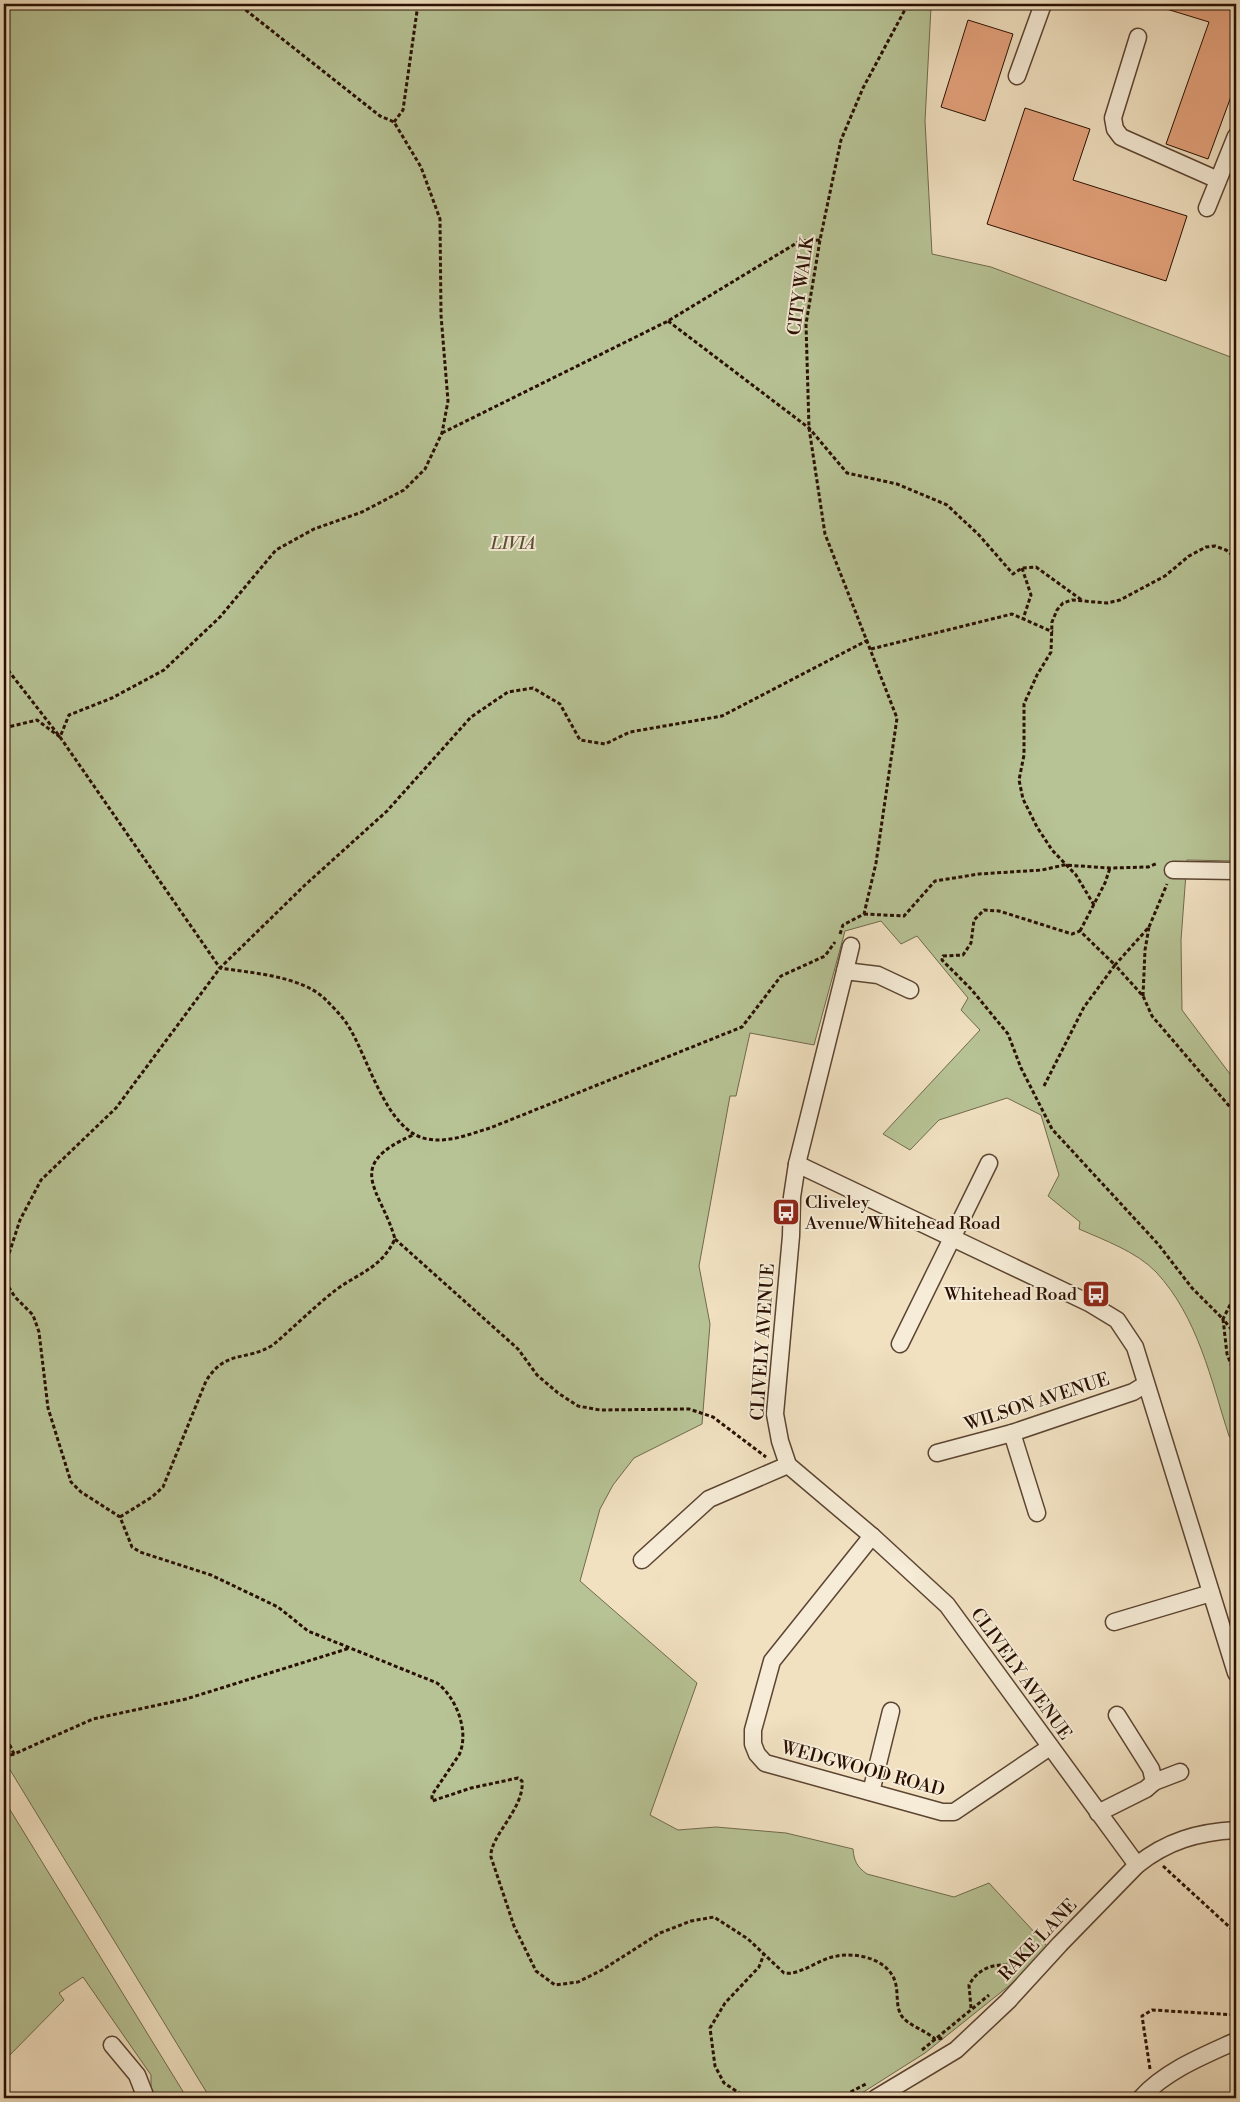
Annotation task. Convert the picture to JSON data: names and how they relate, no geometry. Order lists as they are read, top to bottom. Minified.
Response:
{"streets":{"street":["CLIVELY AVENUE","WILSON AVENUE","WEDGWOOD ROAD","RAKE LANE"],"path":["CITY WALK"]},"crossings":[["CLIVELY AVENUE","WEDGWOOD ROAD"],["CLIVELY AVENUE","RAKE LANE"]],"parks":["LIVIA"],"places":{"bus stop":["Cliveley Avenue/Whitehead Road","Whitehead Road"]}}
